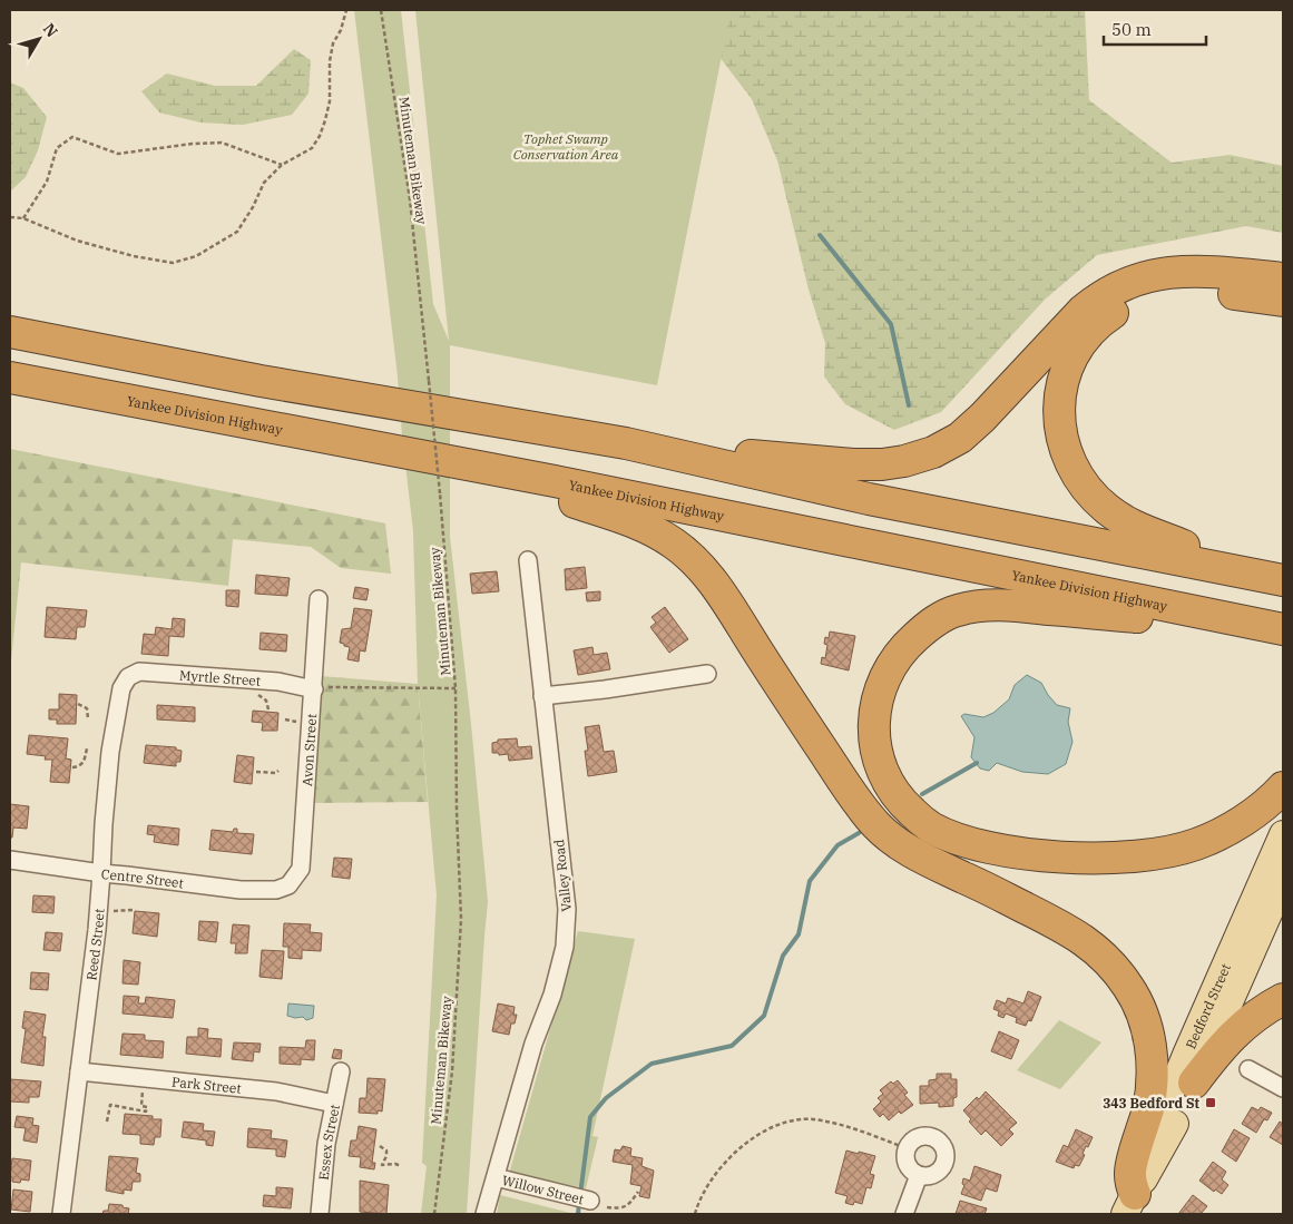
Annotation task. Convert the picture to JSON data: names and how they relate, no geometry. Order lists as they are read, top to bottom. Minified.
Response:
{"streets":{"highway":["Yankee Division Highway"],"main road":["Bedford Street"],"street":["Myrtle Street","Avon Street","Valley Road","Centre Street","Reed Street","Park Street","Essex Street","Willow Street"],"path":["Minuteman Bikeway"]},"crossings":[["Myrtle Street","Avon Street"],["Myrtle Street","Reed Street"],["Avon Street","Centre Street"],["Valley Road","Willow Street"],["Centre Street","Reed Street"],["Reed Street","Park Street"],["Park Street","Essex Street"]],"parks":["Tophet Swamp Conservation Area"],"places":{"transit":["343 Bedford St"]},"scale_bar":"50 m","north":"top right"}
